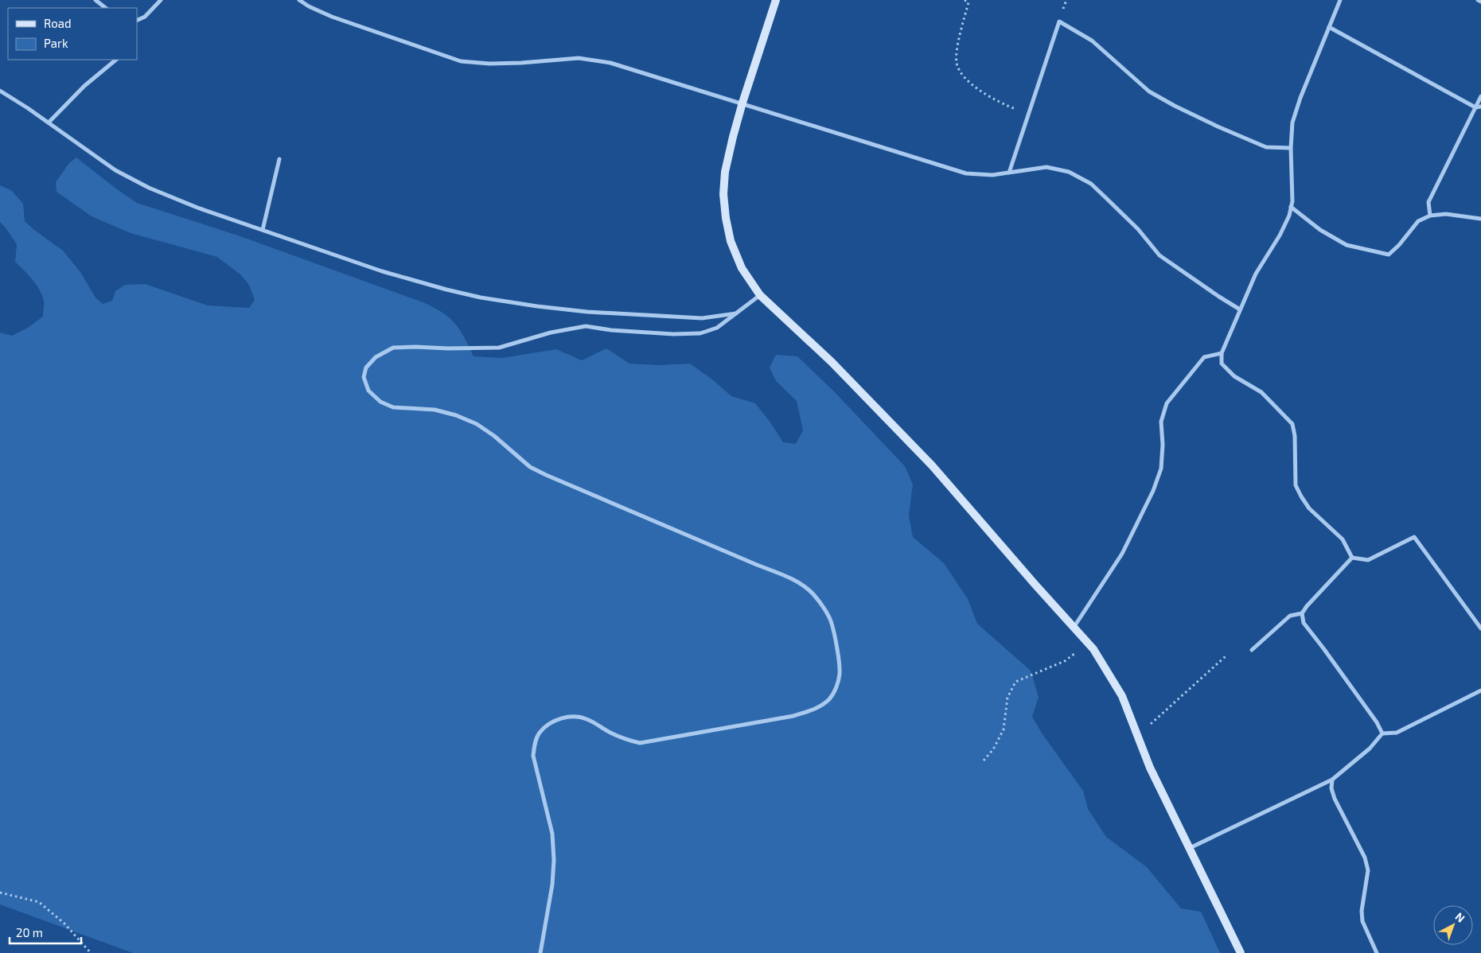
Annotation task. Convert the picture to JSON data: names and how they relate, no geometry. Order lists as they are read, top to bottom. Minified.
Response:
{"legend":["Road","Park"],"scale_bar":"20 m","north":"top right"}
